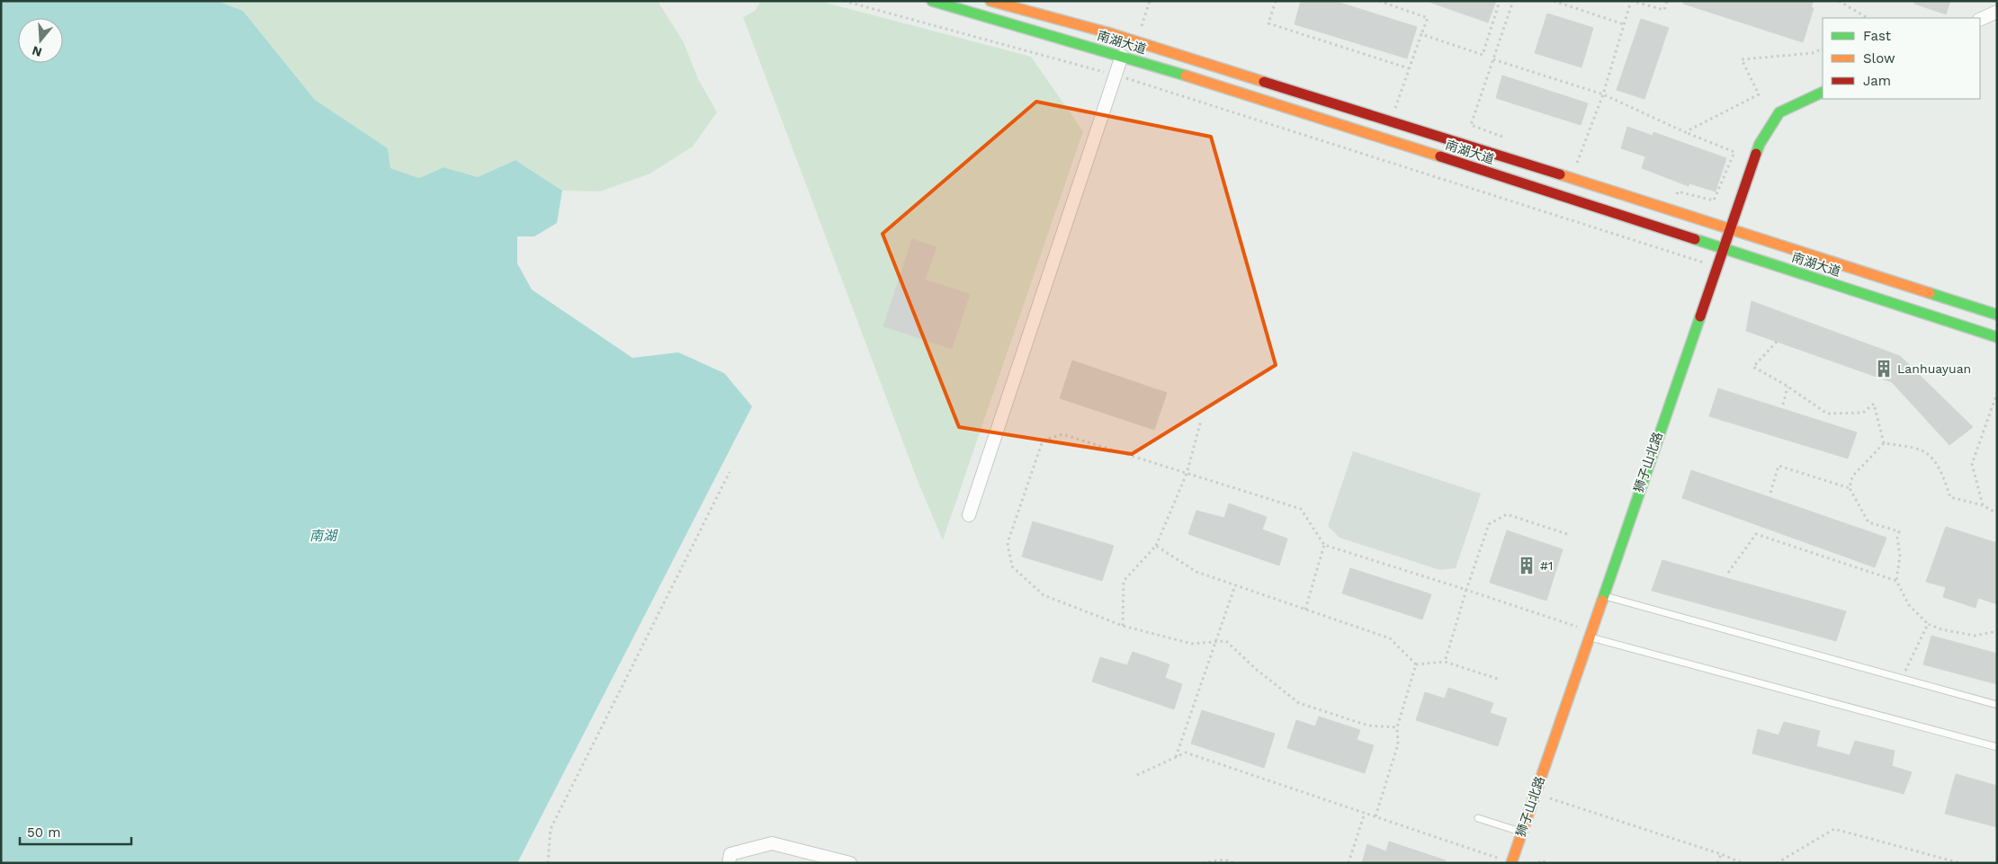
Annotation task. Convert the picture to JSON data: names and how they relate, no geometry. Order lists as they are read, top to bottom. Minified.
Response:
{"streets":{"main road":["南湖大道","狮子山北路"]},"crossings":[["南湖大道","狮子山北路"]],"water":["南湖"],"places":{"building":["Lanhuayuan","#1"]},"legend":["Fast","Slow","Jam"],"scale_bar":"50 m","north":"bottom"}
